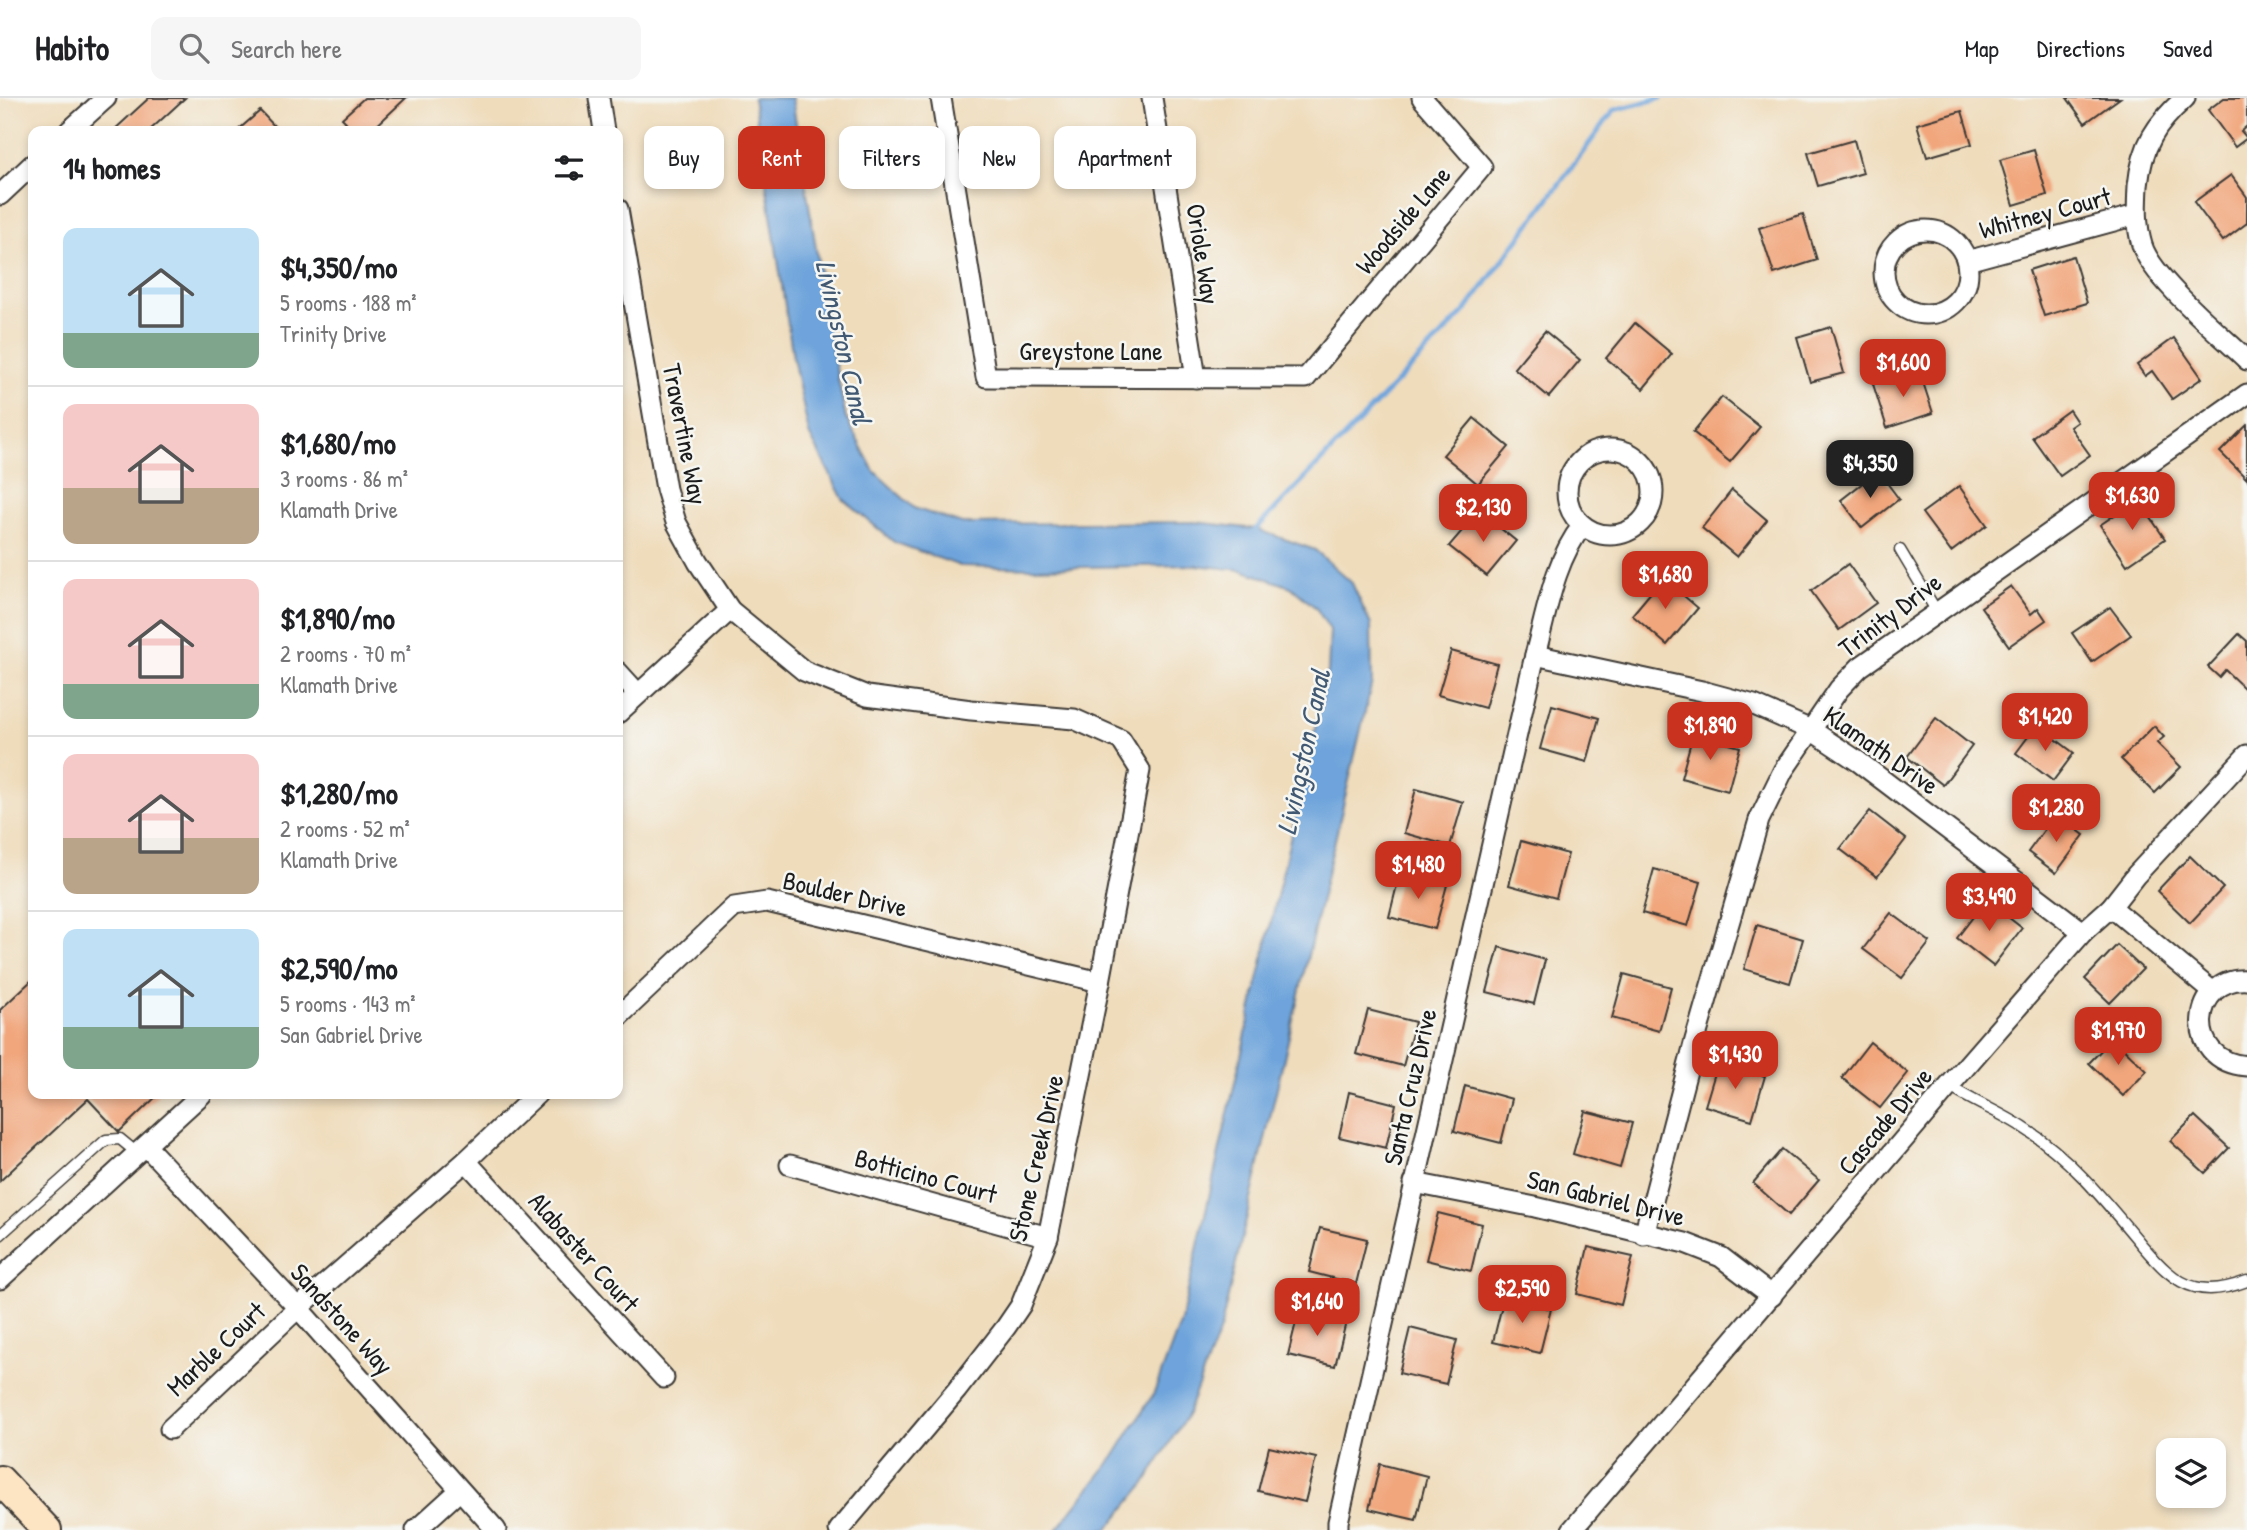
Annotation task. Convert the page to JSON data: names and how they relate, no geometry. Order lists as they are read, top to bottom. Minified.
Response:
{"streets":{"street":["Whitney Court","Woodside Lane","Oriole Way","Greystone Lane","Travertine Way","Trinity Drive","Klamath Drive","Boulder Drive","Santa Cruz Drive","Cascade Drive","Stone Creek Drive","Botticino Court","San Gabriel Drive","Alabaster Court","Sandstone Way","Marble Court"]},"crossings":[["Woodside Lane","Greystone Lane"],["Oriole Way","Greystone Lane"],["Travertine Way","Stone Creek Drive"],["Trinity Drive","Klamath Drive"],["Trinity Drive","San Gabriel Drive"],["Klamath Drive","Santa Cruz Drive"],["Klamath Drive","Cascade Drive"],["Boulder Drive","Stone Creek Drive"],["Santa Cruz Drive","San Gabriel Drive"],["Cascade Drive","San Gabriel Drive"],["Stone Creek Drive","Botticino Court"],["Sandstone Way","Marble Court"]],"water":["Livingston Canal"],"page":{"header":"Habito","search":"Search here","nav":["Map","Directions","Saved"],"chip":["Buy","Rent","Filters","New","Apartment"],"heading":"14 homes","list":[{"name":"$4,350/mo","note":"5 rooms · 188 m² · Trinity Drive"},{"name":"$1,680/mo","note":"3 rooms · 86 m² · Klamath Drive"},{"name":"$1,890/mo","note":"2 rooms · 70 m² · Klamath Drive"},{"name":"$1,280/mo","note":"2 rooms · 52 m² · Klamath Drive"},{"name":"$2,590/mo","note":"5 rooms · 143 m² · San Gabriel Drive"}],"price":["$1,600","$4,350","$1,630","$2,130","$1,680","$1,420","$1,890","$1,280","$1,480","$3,490","$1,970","$1,430","$2,590","$1,640"]}}
